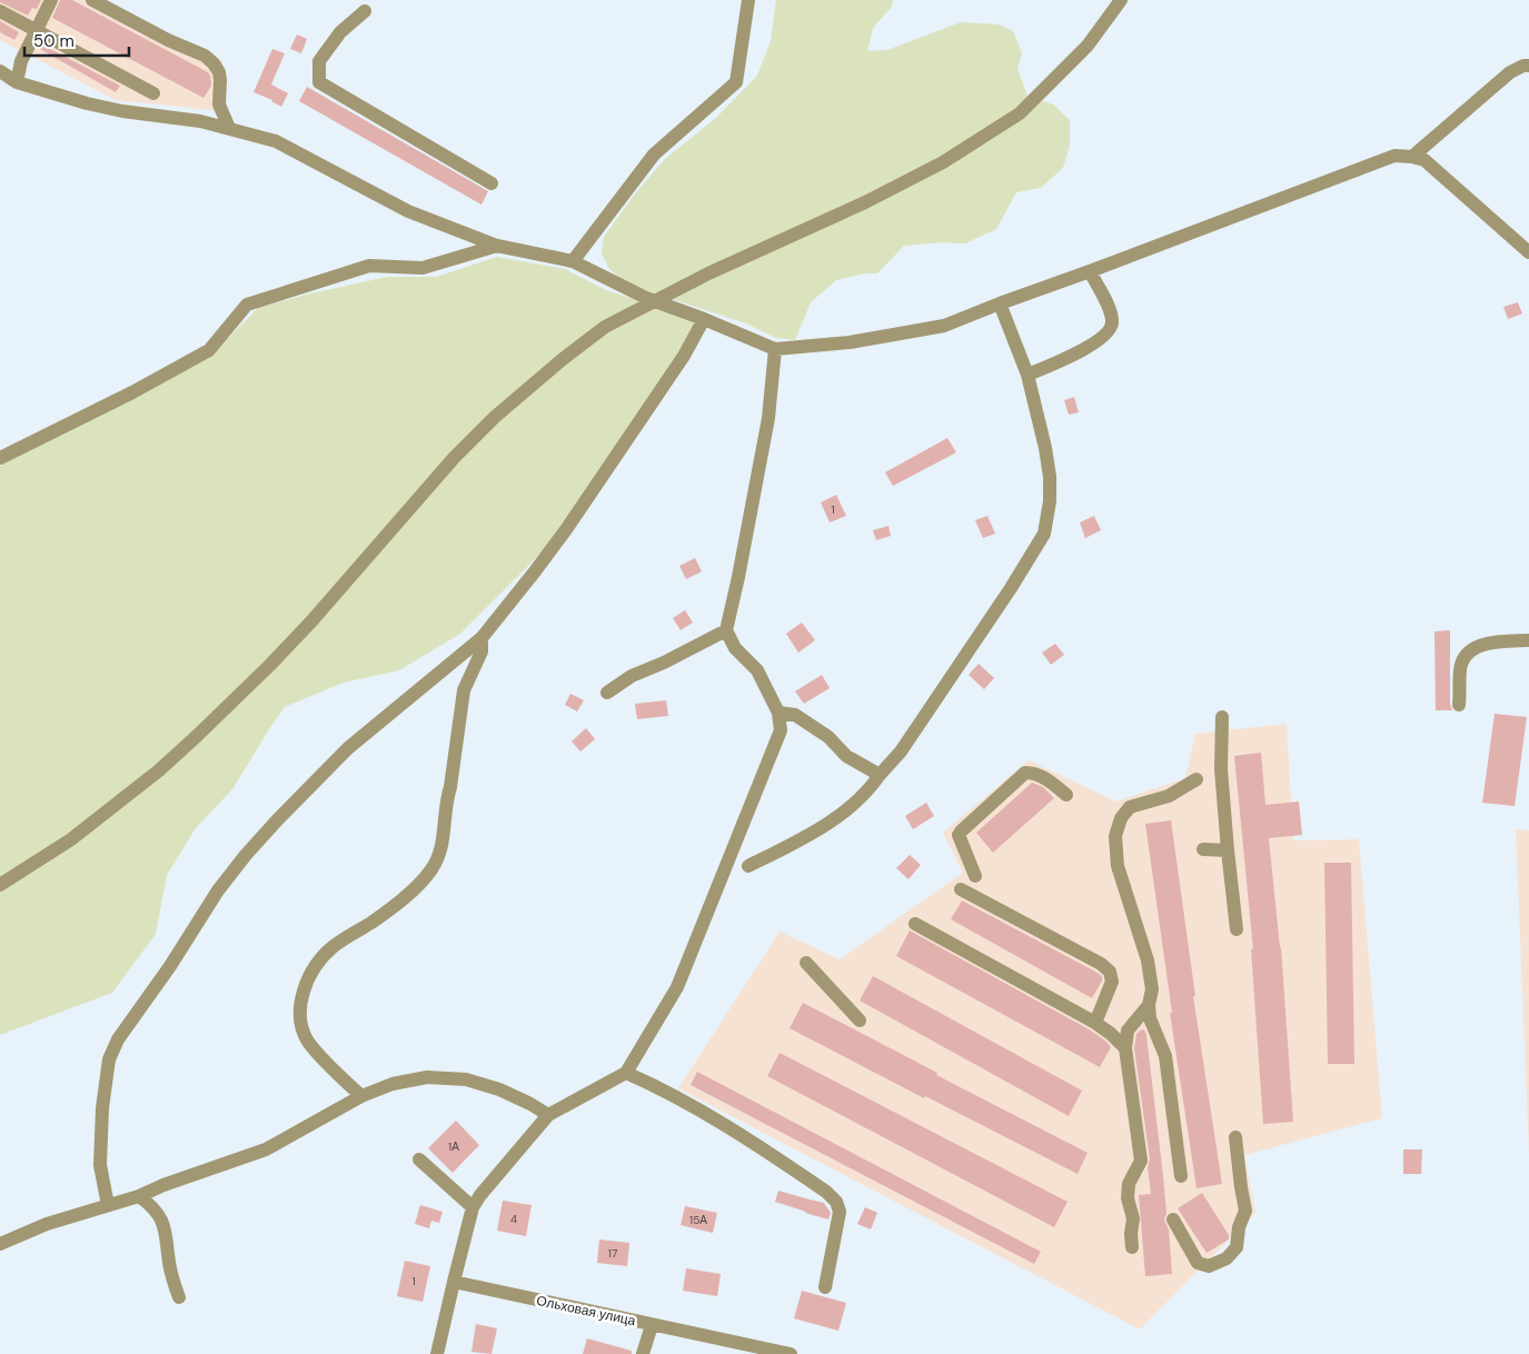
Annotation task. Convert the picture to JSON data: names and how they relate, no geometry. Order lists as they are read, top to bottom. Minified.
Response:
{"streets":{"street":["Ольховая улица"]},"house_numbers":["1","1А","4","15А","17","1"],"scale_bar":"50 m"}
